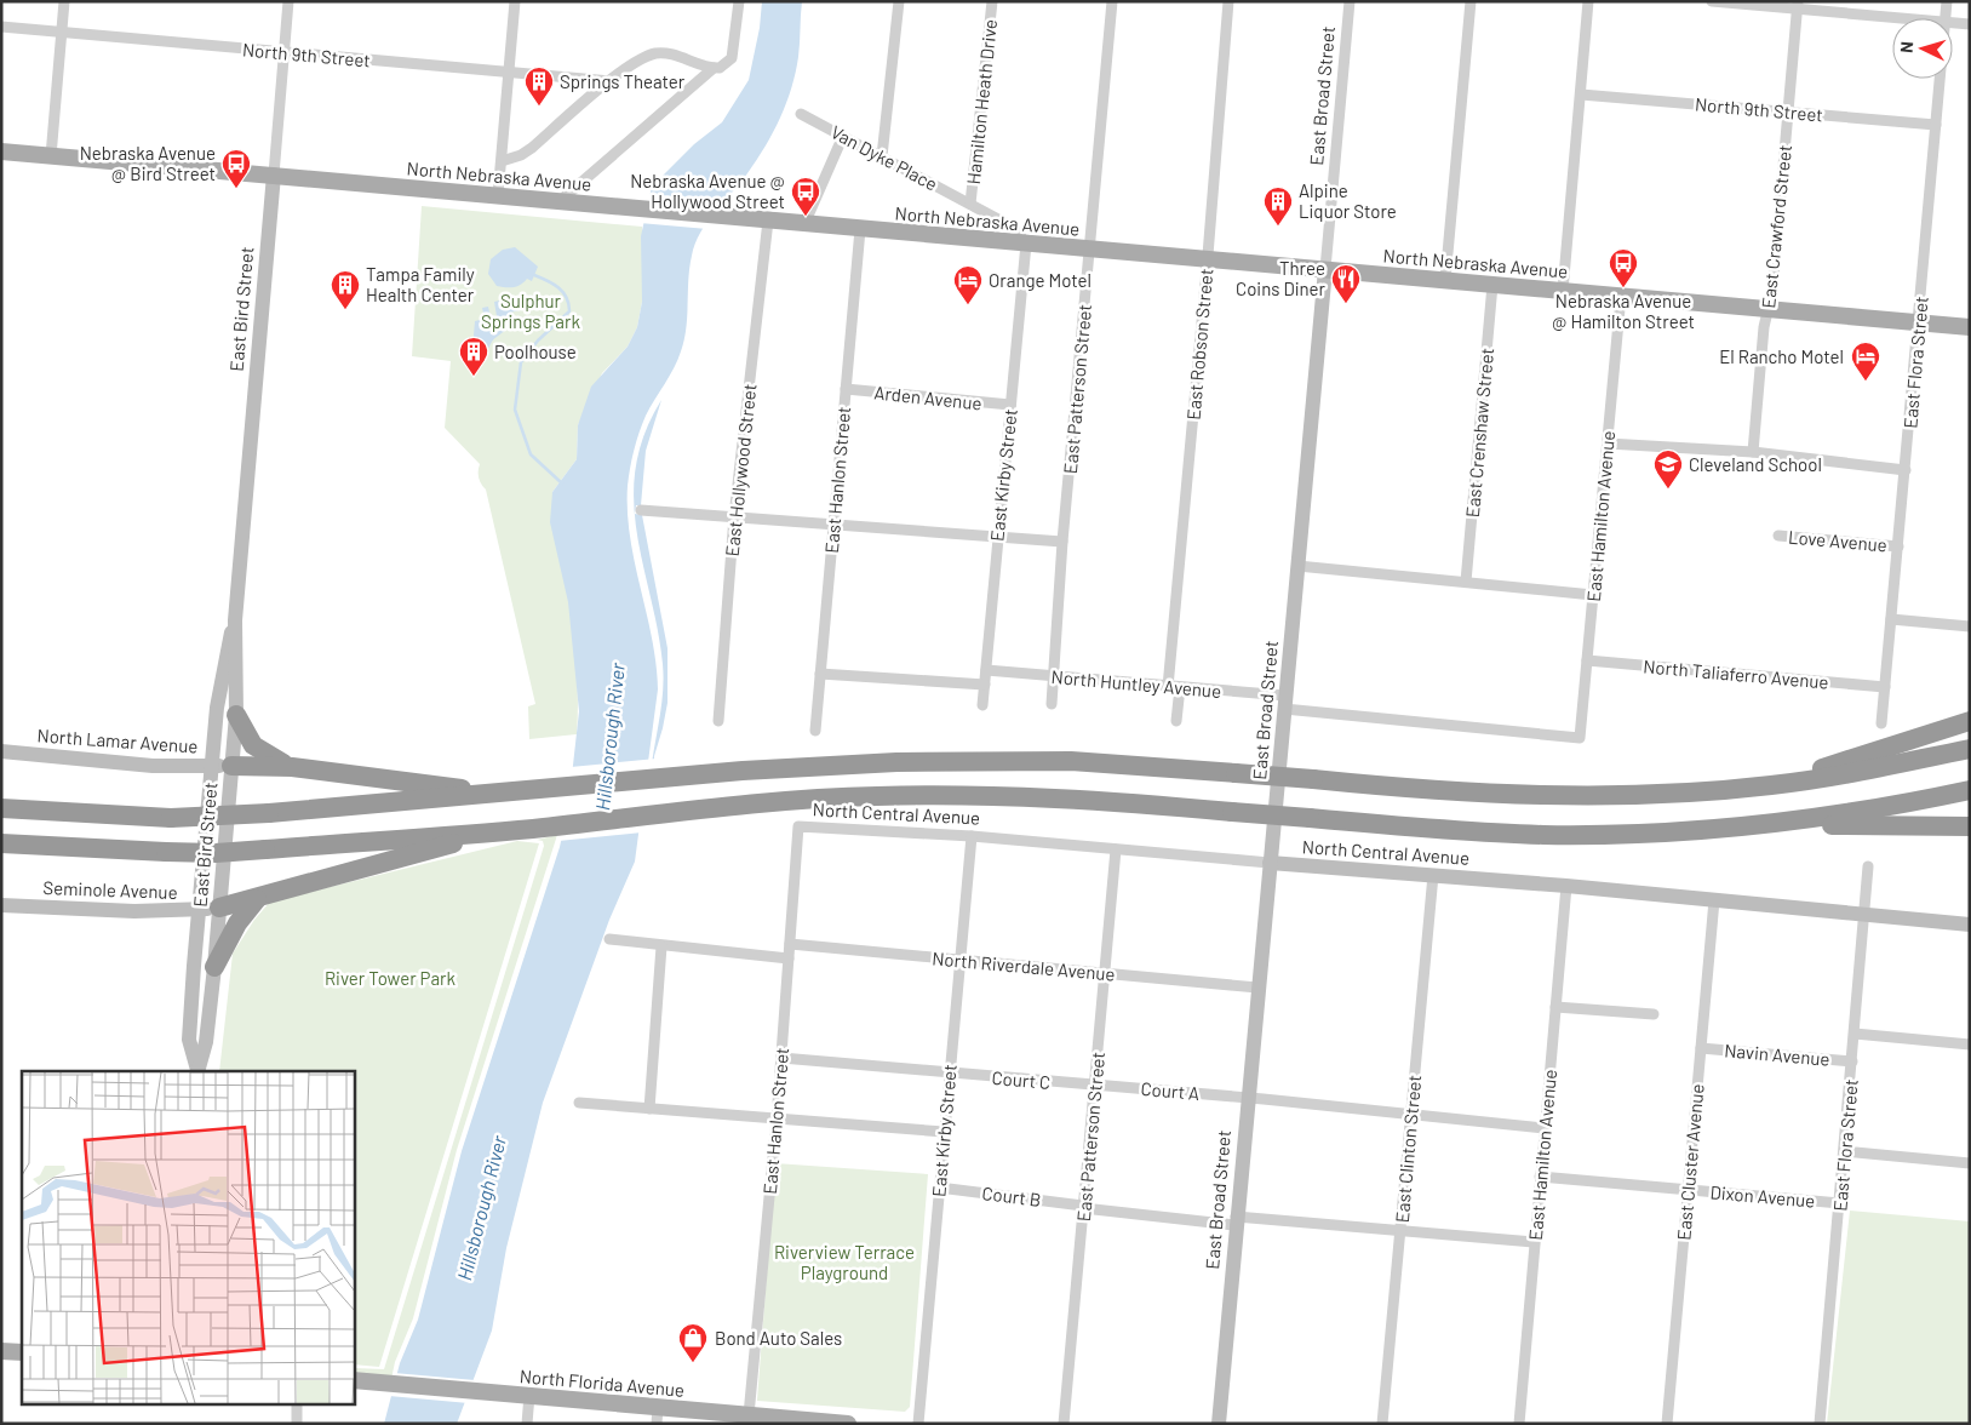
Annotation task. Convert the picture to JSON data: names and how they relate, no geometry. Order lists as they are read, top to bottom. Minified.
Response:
{"streets":{"main road":["North Nebraska Avenue","North Florida Avenue"],"street":["North 9th Street","East Broad Street","Hamilton Heath Drive","Van Dyke Place","East Crawford Street","East Bird Street","East Robson Street","East Flora Street","East Patterson Street","Arden Avenue","East Crenshaw Street","East Hollywood Street","East Kirby Street","East Hanlon Street","East Hamilton Avenue","Love Avenue","North Taliaferro Avenue","North Huntley Avenue","North Lamar Avenue","North Central Avenue","Seminole Avenue","North Riverdale Avenue","Navin Avenue","Court C","Court A","East Clinton Street","East Cluster Avenue","Court B","Dixon Avenue"]},"crossings":[["North 9th Street","East Crawford Street"],["North 9th Street","East Bird Street"],["North 9th Street","East Flora Street"],["East Broad Street","North Nebraska Avenue"],["East Broad Street","North Huntley Avenue"],["East Broad Street","North Central Avenue"],["East Broad Street","North Riverdale Avenue"],["East Broad Street","Court A"],["East Broad Street","Court B"],["Hamilton Heath Drive","Van Dyke Place"],["Van Dyke Place","North Nebraska Avenue"],["Van Dyke Place","East Kirby Street"],["North Nebraska Avenue","East Crawford Street"],["North Nebraska Avenue","East Bird Street"],["North Nebraska Avenue","East Robson Street"],["North Nebraska Avenue","East Flora Street"],["North Nebraska Avenue","East Patterson Street"],["North Nebraska Avenue","East Crenshaw Street"],["North Nebraska Avenue","East Hollywood Street"],["North Nebraska Avenue","East Kirby Street"],["North Nebraska Avenue","East Hanlon Street"],["North Nebraska Avenue","East Hamilton Avenue"],["East Bird Street","North Lamar Avenue"],["East Bird Street","Seminole Avenue"],["East Robson Street","North Huntley Avenue"],["East Flora Street","Love Avenue"],["East Flora Street","North Taliaferro Avenue"],["East Flora Street","North Central Avenue"],["East Flora Street","Navin Avenue"],["East Flora Street","Dixon Avenue"],["East Patterson Street","North Huntley Avenue"],["East Patterson Street","North Central Avenue"],["East Patterson Street","North Riverdale Avenue"],["East Patterson Street","Court C"],["East Patterson Street","Court A"],["East Patterson Street","Court B"],["Arden Avenue","East Kirby Street"],["Arden Avenue","East Hanlon Street"],["East Kirby Street","North Huntley Avenue"],["East Kirby Street","North Central Avenue"],["East Kirby Street","North Riverdale Avenue"],["East Kirby Street","Court C"],["East Kirby Street","Court B"],["East Hanlon Street","North Central Avenue"],["East Hanlon Street","North Riverdale Avenue"],["East Hanlon Street","Court C"],["East Hanlon Street","North Florida Avenue"],["East Hamilton Avenue","North Taliaferro Avenue"],["East Hamilton Avenue","North Huntley Avenue"],["East Hamilton Avenue","North Central Avenue"],["East Hamilton Avenue","Court B"],["East Hamilton Avenue","Dixon Avenue"],["North Central Avenue","East Clinton Street"],["North Central Avenue","East Cluster Avenue"],["Navin Avenue","East Cluster Avenue"],["Court C","Court A"],["East Clinton Street","Court B"],["East Cluster Avenue","Dixon Avenue"]],"water":["Hillsborough River"],"parks":["Sulphur Springs Park","River Tower Park","Riverview Terrace Playground"],"places":{"building":["Springs Theater","Alpine Liquor Store","Tampa Family Health Center","Poolhouse"],"bus stop":["Nebraska Avenue @ Bird Street","Nebraska Avenue @ Hollywood Street","Nebraska Avenue @ Hamilton Street"],"restaurant":["Three Coins Diner"],"hotel":["Orange Motel","El Rancho Motel"],"school or university":["Cleveland School"],"shop":["Bond Auto Sales"]},"north":"left"}
